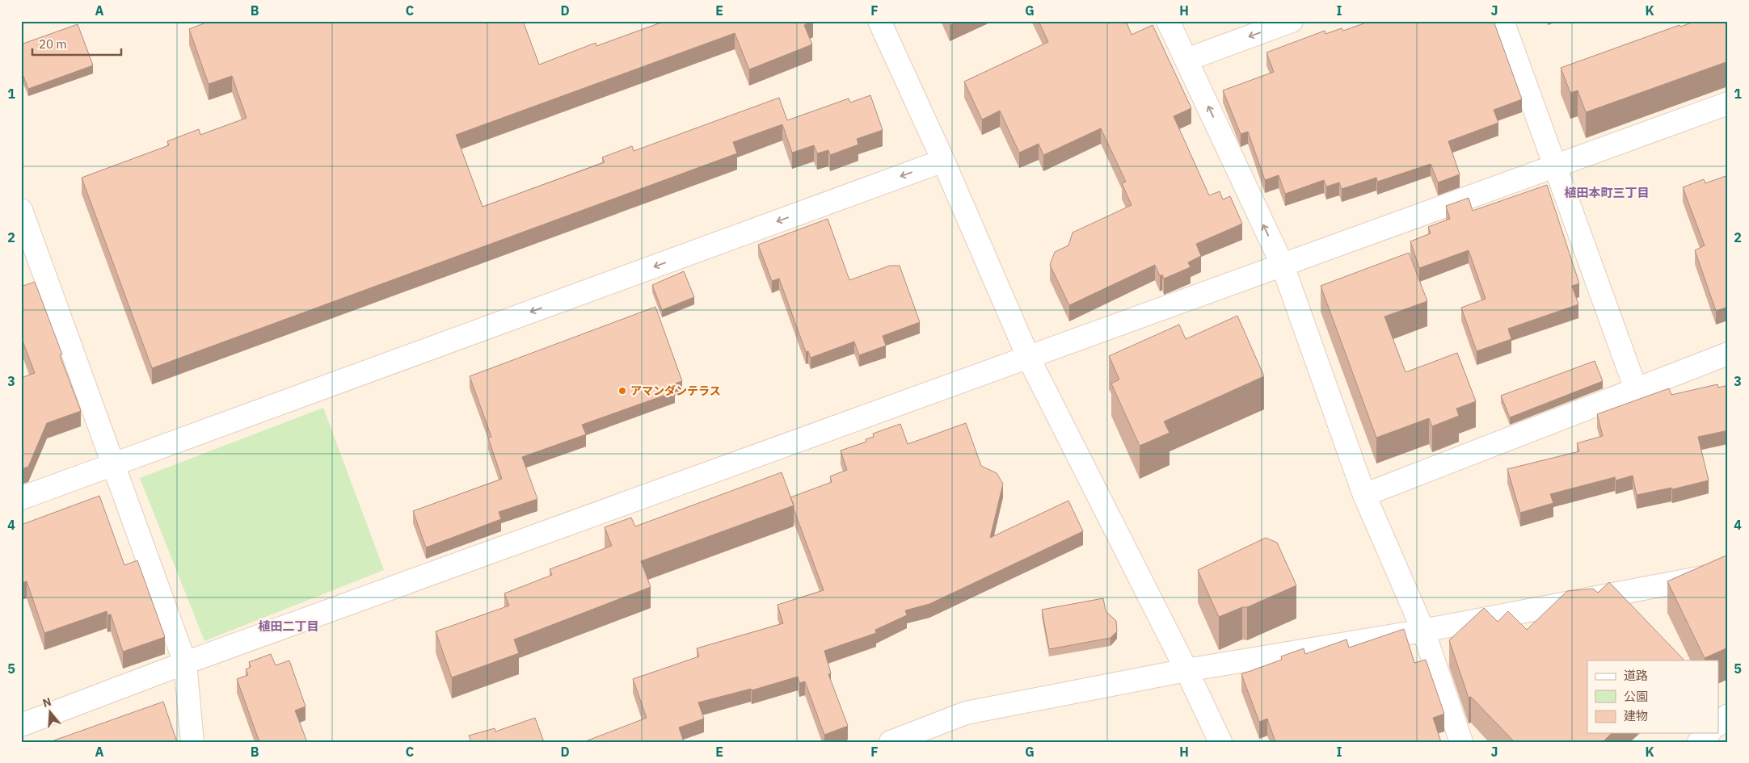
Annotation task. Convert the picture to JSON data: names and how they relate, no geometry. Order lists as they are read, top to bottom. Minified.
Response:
{"districts":["植田本町三丁目","植田二丁目"],"places":["アマンダンテラス"],"legend":["道路","公園","建物"],"scale_bar":"20 m","north":"top","grid":{"columns":["A","B","C","D","E","F","G","H","I","J","K"],"rows":["1","2","3","4","5"]}}
